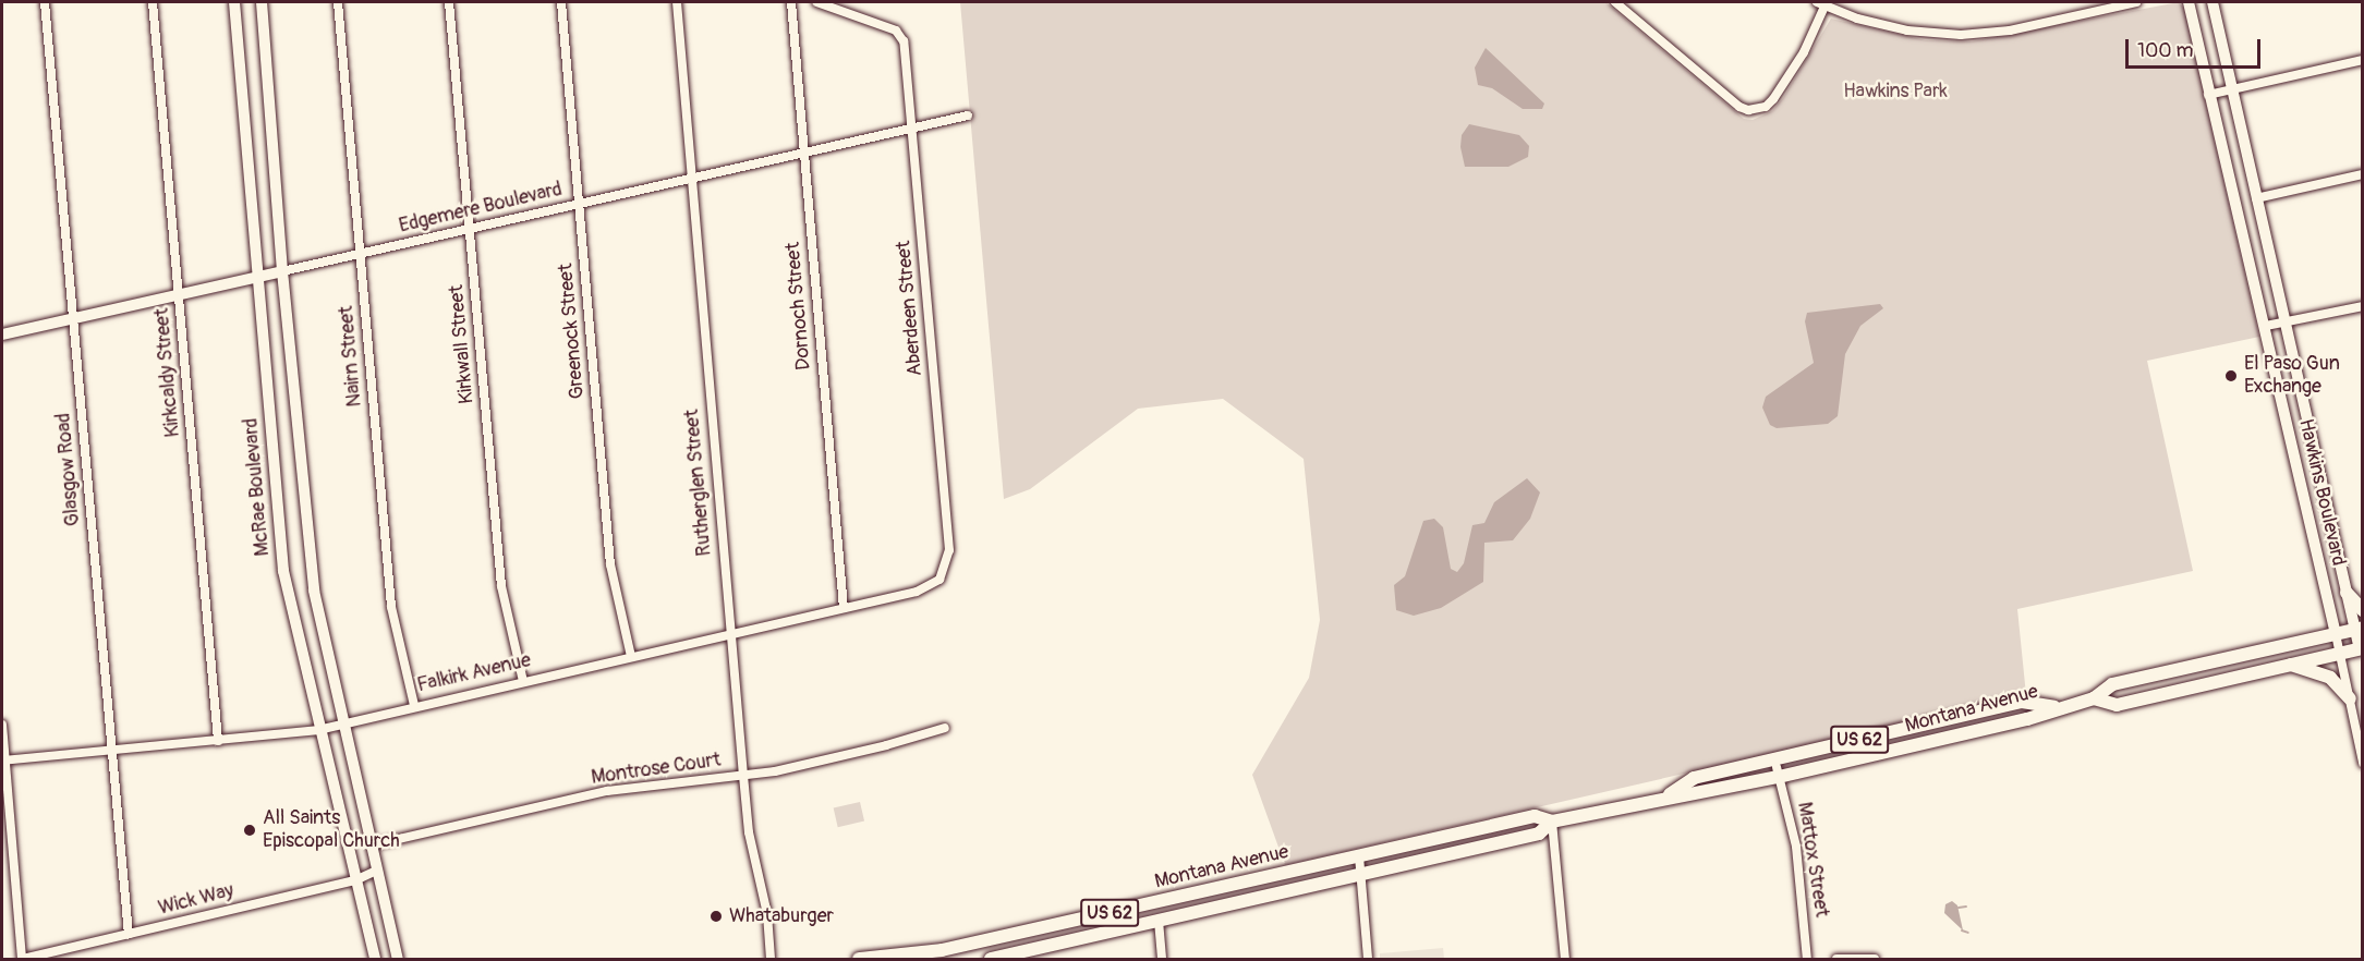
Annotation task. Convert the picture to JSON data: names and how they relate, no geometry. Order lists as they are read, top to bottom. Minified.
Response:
{"streets":{"highway":["Montana Avenue","US 62"],"main road":["Edgemere Boulevard","McRae Boulevard","Hawkins Boulevard"],"street":["Dornoch Street","Aberdeen Street","Greenock Street","Kirkwall Street","Nairn Street","Kirkcaldy Street","Glasgow Road","Rutherglen Street","Falkirk Avenue","Montrose Court","Mattox Street","Wick Way"]},"crossings":[["Edgemere Boulevard","Dornoch Street"],["Edgemere Boulevard","Aberdeen Street"],["Edgemere Boulevard","Greenock Street"],["Edgemere Boulevard","Kirkwall Street"],["Edgemere Boulevard","Nairn Street"],["Edgemere Boulevard","Kirkcaldy Street"],["Edgemere Boulevard","Glasgow Road"],["Edgemere Boulevard","Rutherglen Street"],["Edgemere Boulevard","McRae Boulevard"],["Dornoch Street","Falkirk Avenue"],["Aberdeen Street","Falkirk Avenue"],["Greenock Street","Falkirk Avenue"],["Kirkwall Street","Falkirk Avenue"],["Nairn Street","Falkirk Avenue"],["Kirkcaldy Street","Falkirk Avenue"],["Glasgow Road","Falkirk Avenue"],["Glasgow Road","Wick Way"],["Rutherglen Street","Falkirk Avenue"],["Rutherglen Street","Montrose Court"],["McRae Boulevard","Falkirk Avenue"],["McRae Boulevard","Wick Way"],["Hawkins Boulevard","Montana Avenue"],["Montana Avenue","Mattox Street"]],"parks":["Hawkins Park"],"places":["El Paso Gun Exchange","All Saints Episcopal Church","Whataburger"],"scale_bar":"100 m"}
